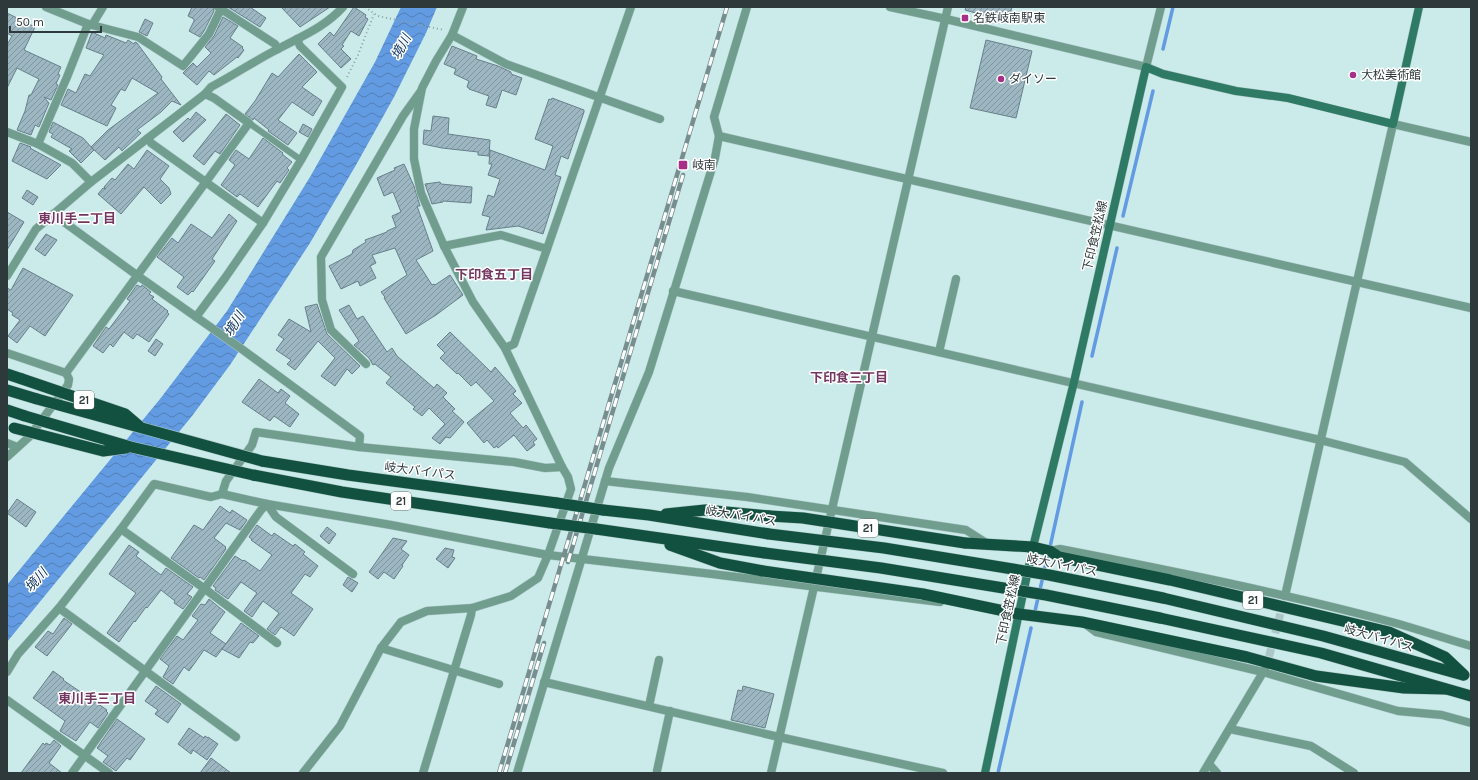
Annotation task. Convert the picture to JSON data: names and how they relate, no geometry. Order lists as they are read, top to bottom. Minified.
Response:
{"streets":{"highway":["21","岐大バイパス"],"main road":["下印食笠松線"]},"crossings":[["下印食笠松線","21"],["21","岐大バイパス"]],"districts":["東川手二丁目","下印食五丁目","下印食三丁目","東川手三丁目"],"water":["境川"],"places":{"transit":["名鉄岐南駅東","岐南"],"other":["大松美術館","ダイソー"]},"scale_bar":"50 m"}
